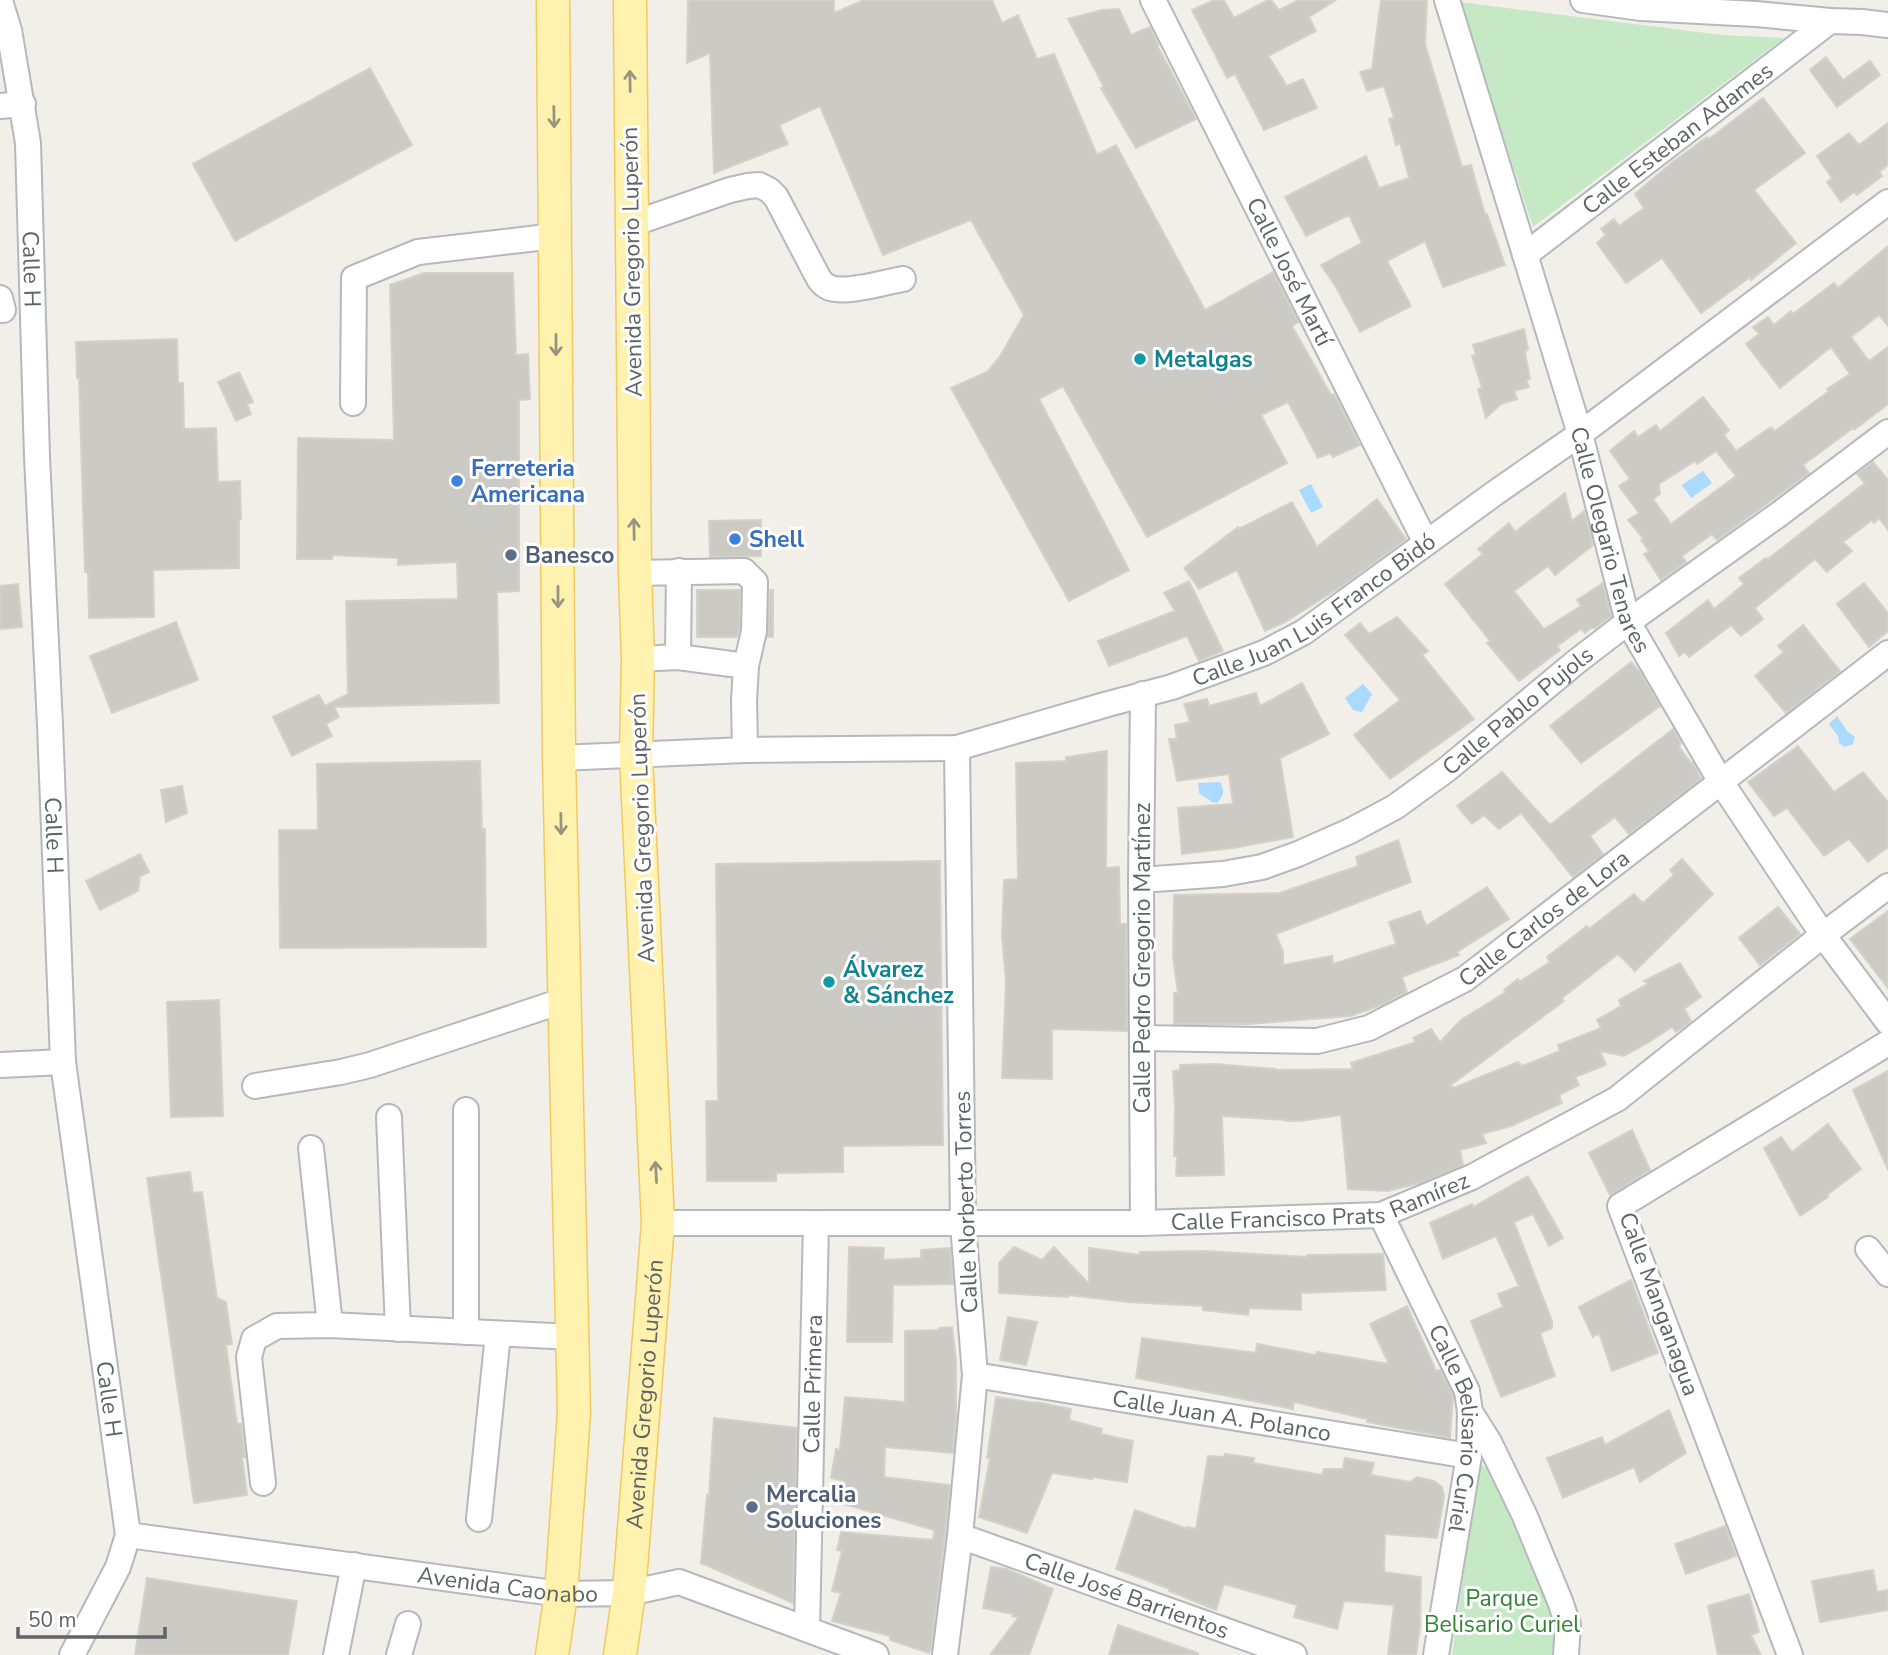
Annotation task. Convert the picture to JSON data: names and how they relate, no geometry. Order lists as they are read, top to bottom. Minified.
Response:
{"streets":{"main road":["Avenida Gregorio Luperón"],"street":["Calle Esteban Adames","Calle H","Calle José Martí","Calle Olegario Tenares","Calle Juan Luis Franco Bidó","Calle Pablo Pujols","Calle Carlos de Lora","Calle Pedro Gregorio Martínez","Calle Francisco Prats Ramírez","Calle Norberto Torres","Calle Manganagua","Calle Primera","Calle Juan A. Polanco","Calle Belisario Curiel","Avenida Caonabo","Calle José Barrientos"]},"crossings":[["Calle Esteban Adames","Calle Olegario Tenares"],["Avenida Gregorio Luperón","Calle Juan Luis Franco Bidó"],["Avenida Gregorio Luperón","Calle Francisco Prats Ramírez"],["Avenida Gregorio Luperón","Avenida Caonabo"],["Calle H","Avenida Caonabo"],["Calle José Martí","Calle Juan Luis Franco Bidó"],["Calle Olegario Tenares","Calle Juan Luis Franco Bidó"],["Calle Olegario Tenares","Calle Pablo Pujols"],["Calle Olegario Tenares","Calle Carlos de Lora"],["Calle Olegario Tenares","Calle Francisco Prats Ramírez"],["Calle Juan Luis Franco Bidó","Calle Pedro Gregorio Martínez"],["Calle Juan Luis Franco Bidó","Calle Norberto Torres"],["Calle Pablo Pujols","Calle Pedro Gregorio Martínez"],["Calle Carlos de Lora","Calle Pedro Gregorio Martínez"],["Calle Pedro Gregorio Martínez","Calle Francisco Prats Ramírez"],["Calle Francisco Prats Ramírez","Calle Norberto Torres"],["Calle Francisco Prats Ramírez","Calle Primera"],["Calle Francisco Prats Ramírez","Calle Belisario Curiel"],["Calle Norberto Torres","Calle Juan A. Polanco"],["Calle Norberto Torres","Calle José Barrientos"],["Calle Primera","Avenida Caonabo"],["Calle Juan A. Polanco","Calle Belisario Curiel"]],"parks":["Parque Belisario Curiel"],"places":["Metalgas","Ferreteria Americana","Shell","Banesco","Álvarez & Sánchez","Mercalia Soluciones"],"scale_bar":"50 m"}
